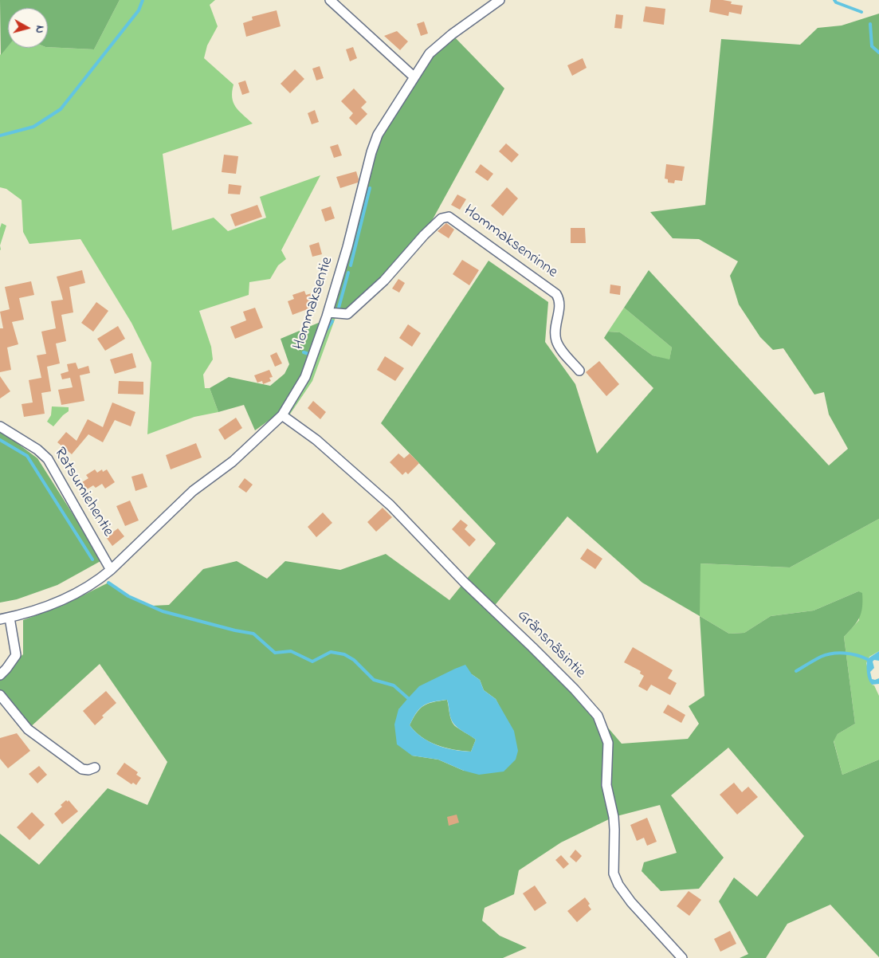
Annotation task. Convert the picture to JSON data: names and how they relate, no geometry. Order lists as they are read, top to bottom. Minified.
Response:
{"streets":{"street":["Hommaksenrinne","Hommaksentie","Ratsumiehentie","Gränsnäsintie"]},"crossings":[["Hommaksenrinne","Hommaksentie"],["Hommaksentie","Ratsumiehentie"],["Hommaksentie","Gränsnäsintie"]],"north":"right"}
